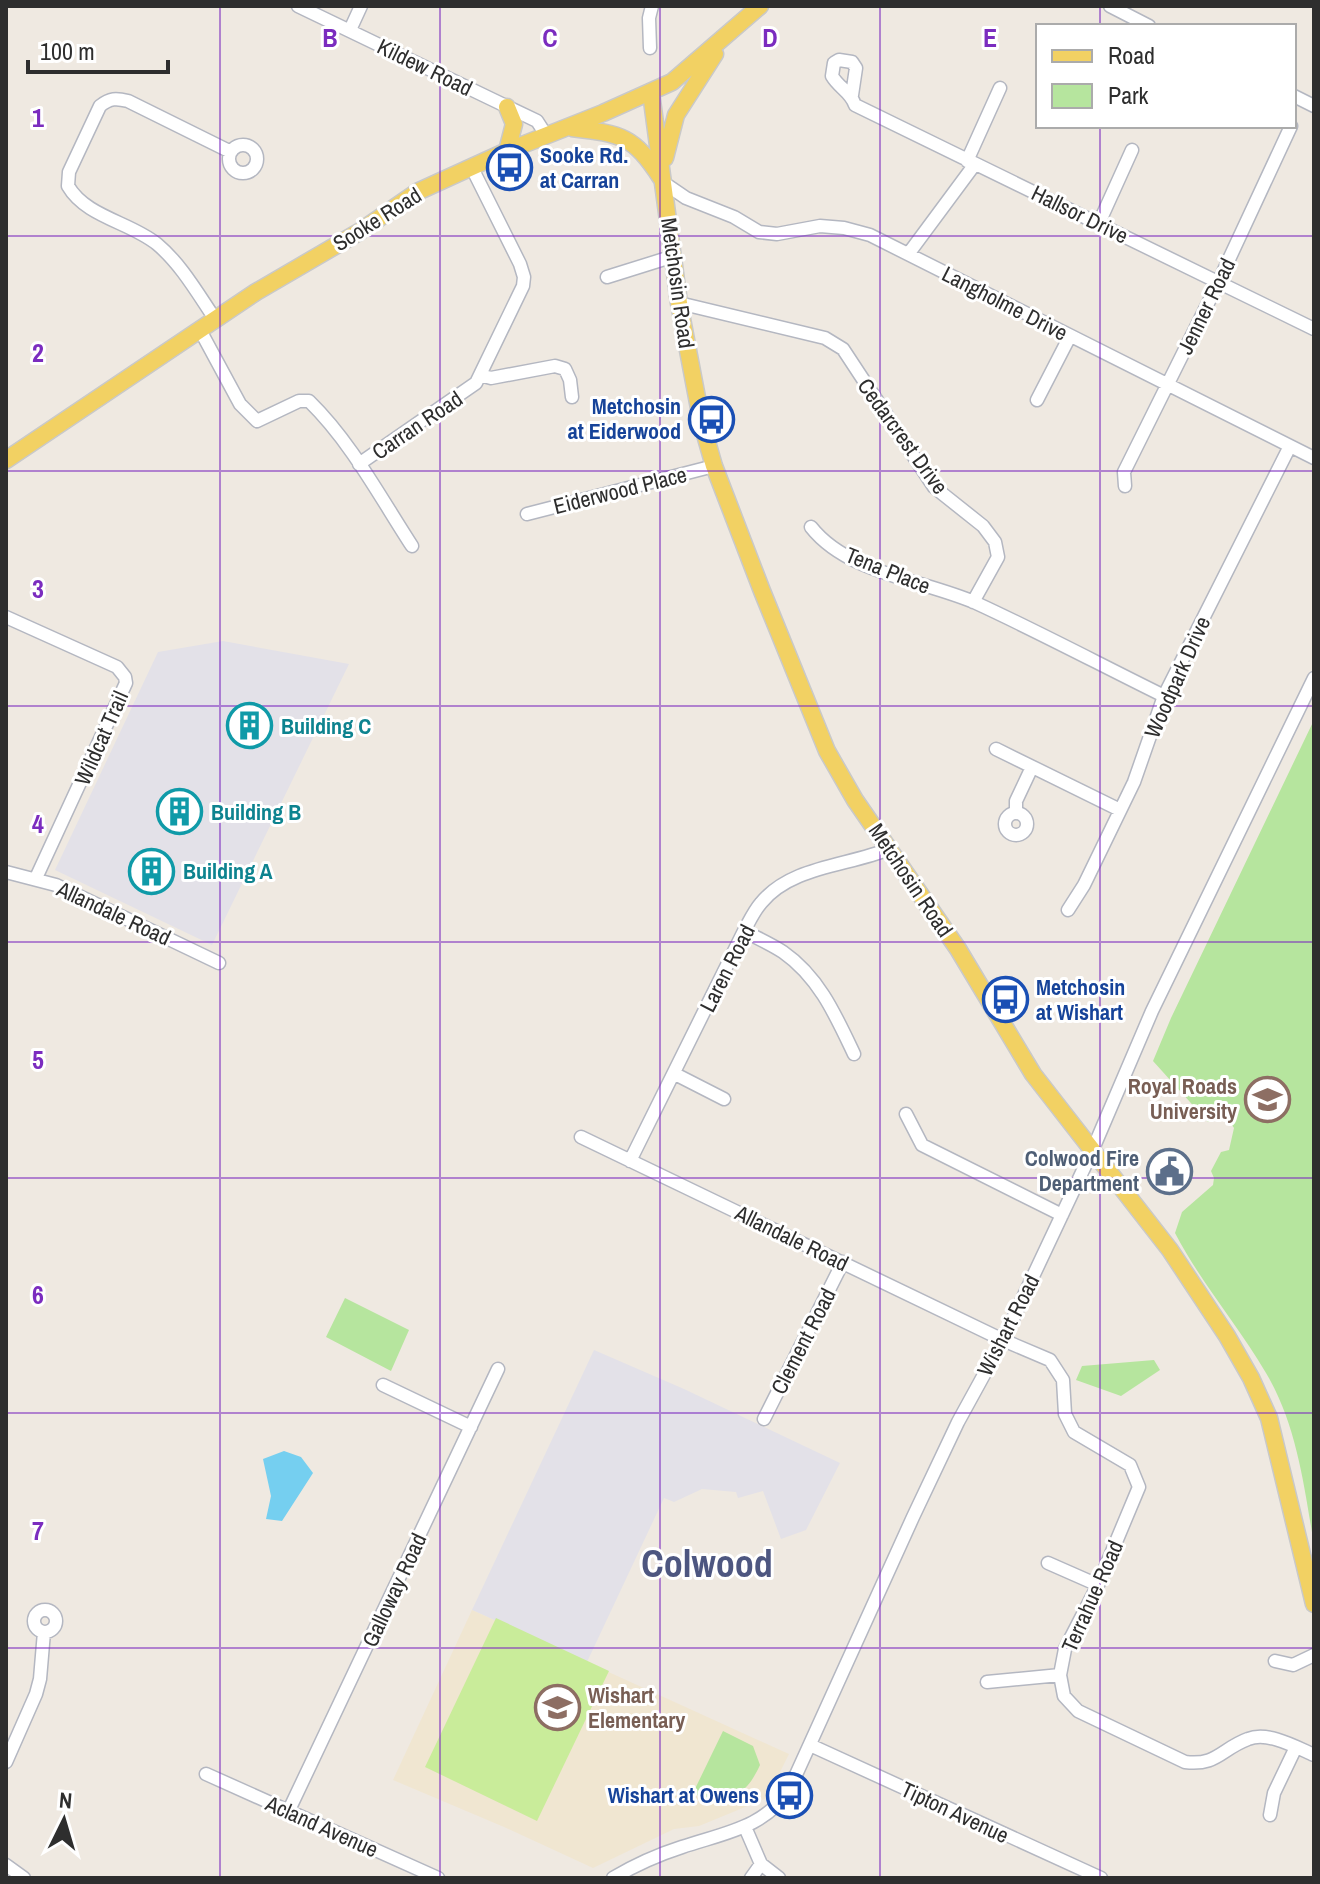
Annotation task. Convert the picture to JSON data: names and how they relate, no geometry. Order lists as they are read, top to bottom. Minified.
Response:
{"streets":{"main road":["Sooke Road","Metchosin Road"],"street":["Kildew Road","Hallsor Drive","Langholme Drive","Jenner Road","Carran Road","Cedarcrest Drive","Eiderwood Place","Tena Place","Woodpark Drive","Wildcat Trail","Allandale Road","Laren Road","Wishart Road","Clement Road","Galloway Road","Terrahue Road","Tipton Avenue","Acland Avenue"]},"crossings":[["Kildew Road","Sooke Road"],["Hallsor Drive","Jenner Road"],["Sooke Road","Metchosin Road"],["Sooke Road","Carran Road"],["Metchosin Road","Langholme Drive"],["Metchosin Road","Cedarcrest Drive"],["Metchosin Road","Eiderwood Place"],["Metchosin Road","Laren Road"],["Metchosin Road","Wishart Road"],["Langholme Drive","Jenner Road"],["Langholme Drive","Woodpark Drive"],["Cedarcrest Drive","Tena Place"],["Wildcat Trail","Allandale Road"],["Allandale Road","Laren Road"],["Allandale Road","Wishart Road"],["Allandale Road","Clement Road"],["Allandale Road","Terrahue Road"],["Wishart Road","Terrahue Road"],["Wishart Road","Tipton Avenue"],["Galloway Road","Acland Avenue"]],"districts":["Colwood"],"places":{"bus stop":["Sooke Rd. at Carran","Metchosin at Eiderwood","Metchosin at Wishart","Wishart at Owens"],"building":["Building C","Building B","Building A"],"school or university":["Royal Roads University","Wishart Elementary"],"public building":["Colwood Fire Department"]},"legend":["Road","Park"],"scale_bar":"100 m","north":"top","grid":{"columns":["B","C","D","E"],"rows":["1","2","3","4","5","6","7"]}}
